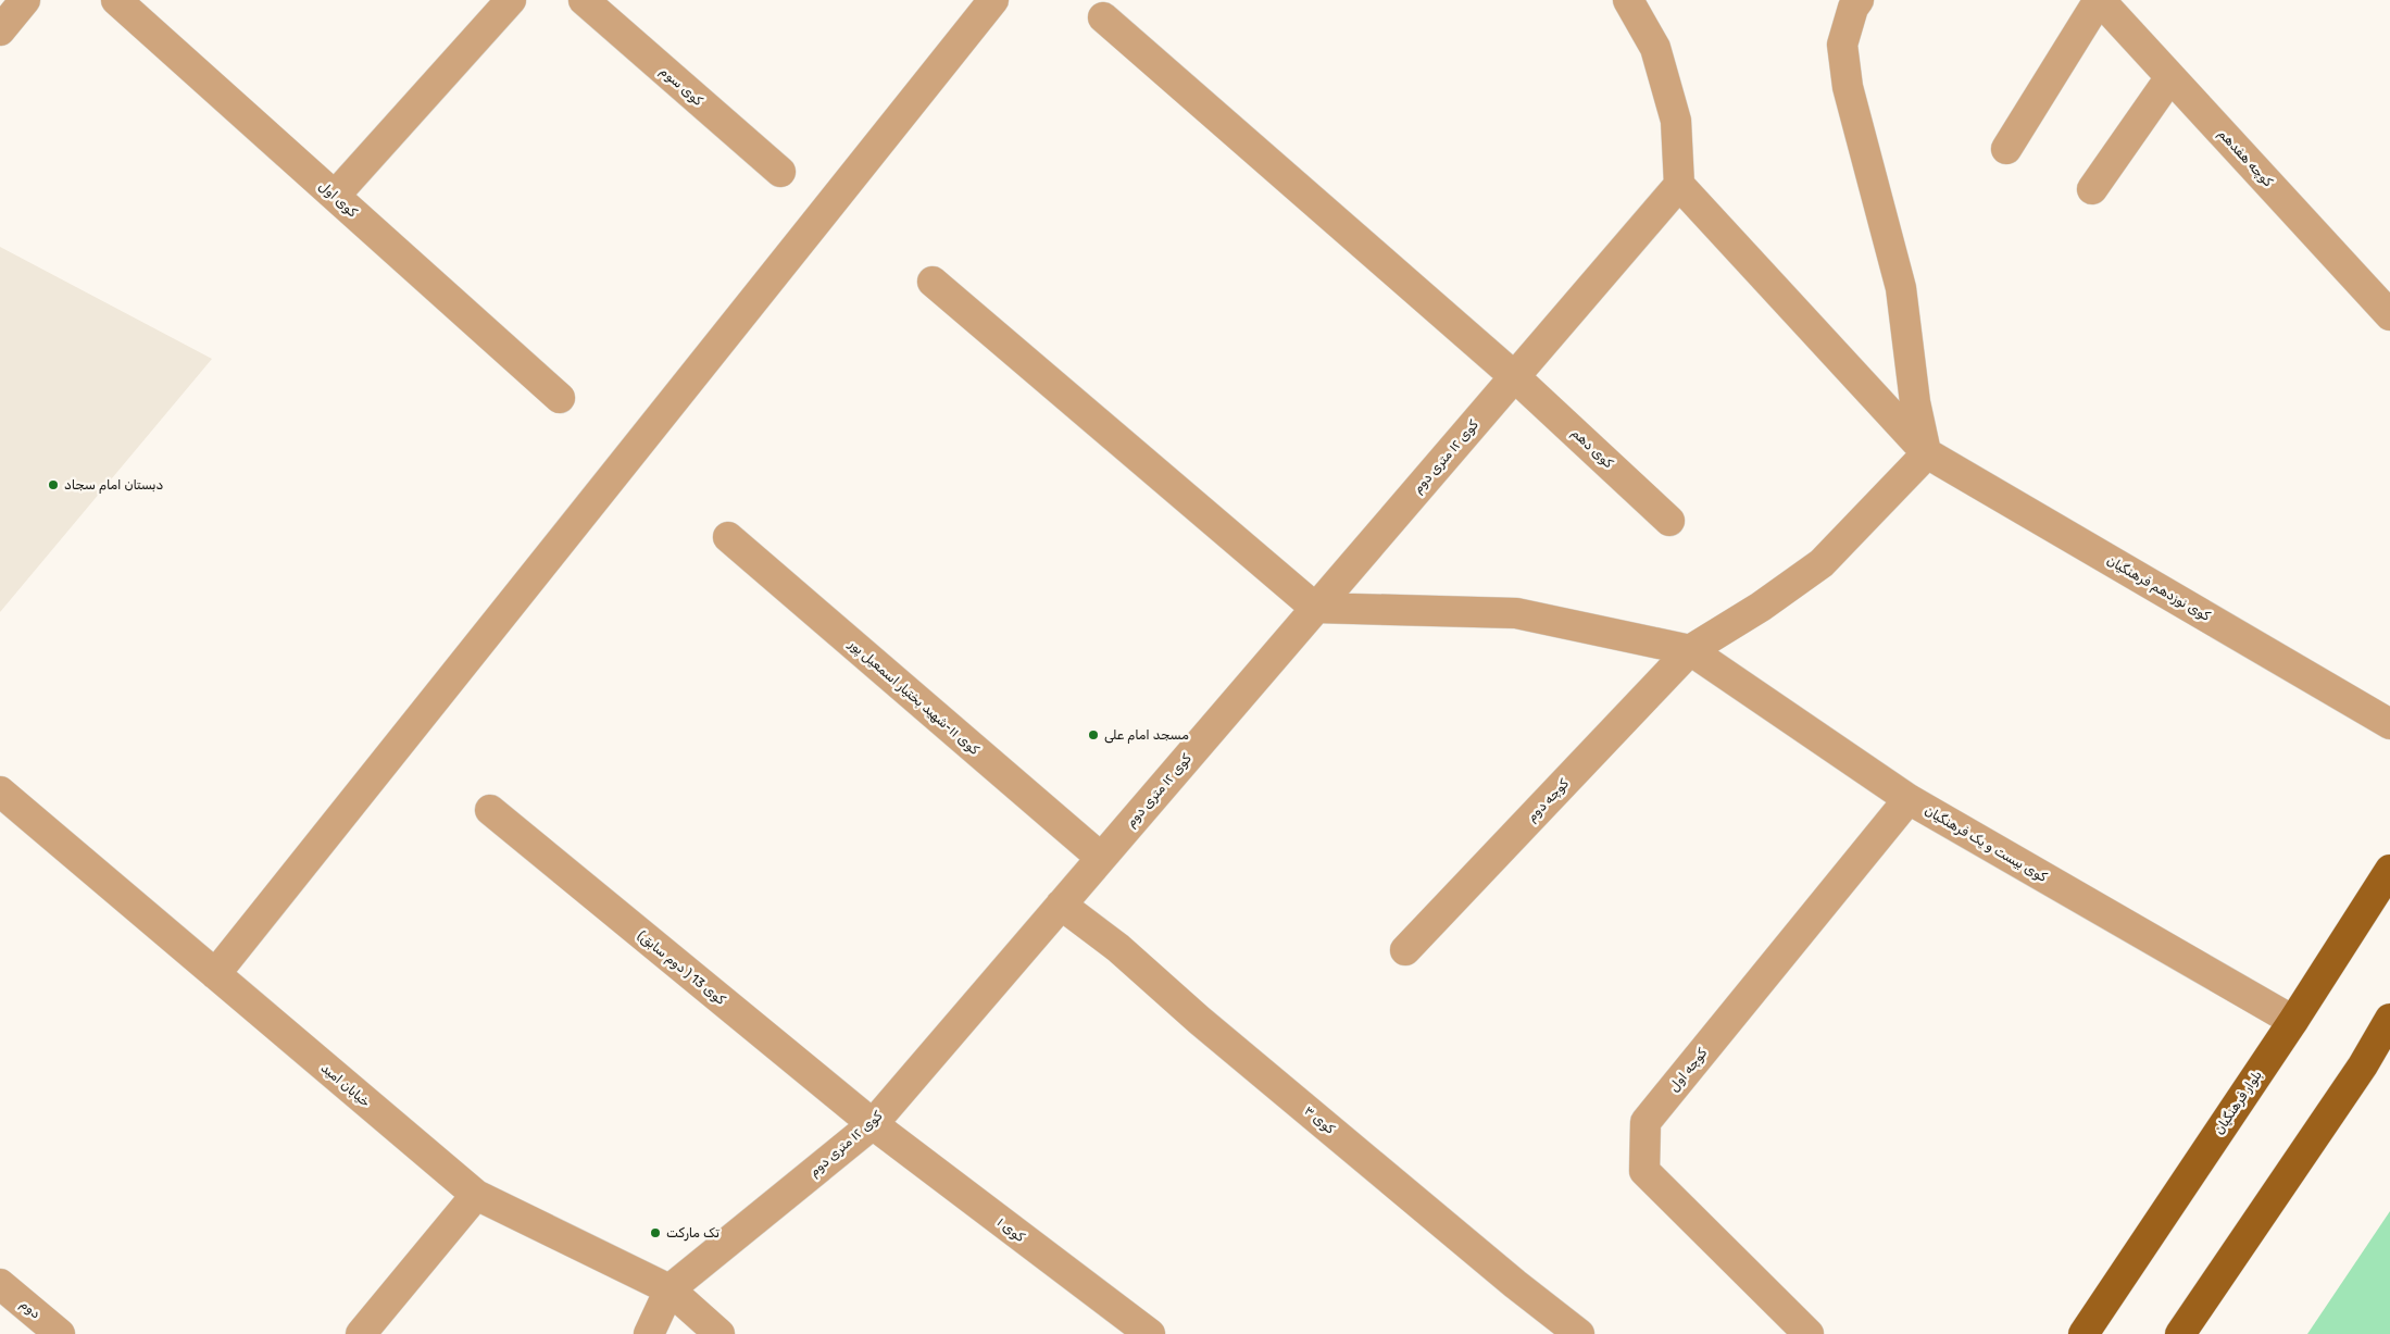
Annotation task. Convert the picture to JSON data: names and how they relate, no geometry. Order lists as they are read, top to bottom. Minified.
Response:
{"streets":{"main road":["بلوار فرهنگیان"],"street":["کوی سوم","کوچه هفدهم","کوی اول","کوی دهم","کوی ۱۲ متری دوم","کوی نوزدهم فرهنگیان","کوی ۱۱-شهید بختیار اسمعیل پور","کوچه دوم","کوی بیست و یک فرهنگیان","کوی 13 ( دوم سابق)","کوچه اول","خیابان امید","کوی ۳","کوی ۱","دوم"]},"crossings":[["کوی دهم","کوی ۱۲ متری دوم"],["کوی ۱۲ متری دوم","کوی نوزدهم فرهنگیان"],["کوی ۱۲ متری دوم","کوی ۱۱-شهید بختیار اسمعیل پور"],["کوی ۱۲ متری دوم","کوی 13 ( دوم سابق)"],["کوی ۱۲ متری دوم","خیابان امید"],["کوی ۱۲ متری دوم","کوی ۳"],["کوی ۱۲ متری دوم","کوی ۱"],["کوی نوزدهم فرهنگیان","کوچه دوم"],["کوچه دوم","کوی بیست و یک فرهنگیان"],["کوی بیست و یک فرهنگیان","کوچه اول"],["کوی بیست و یک فرهنگیان","بلوار فرهنگیان"],["کوی 13 ( دوم سابق)","کوی ۱"]],"places":["دبستان امام سجاد","مسجد امام علی","تک مارکت"]}
